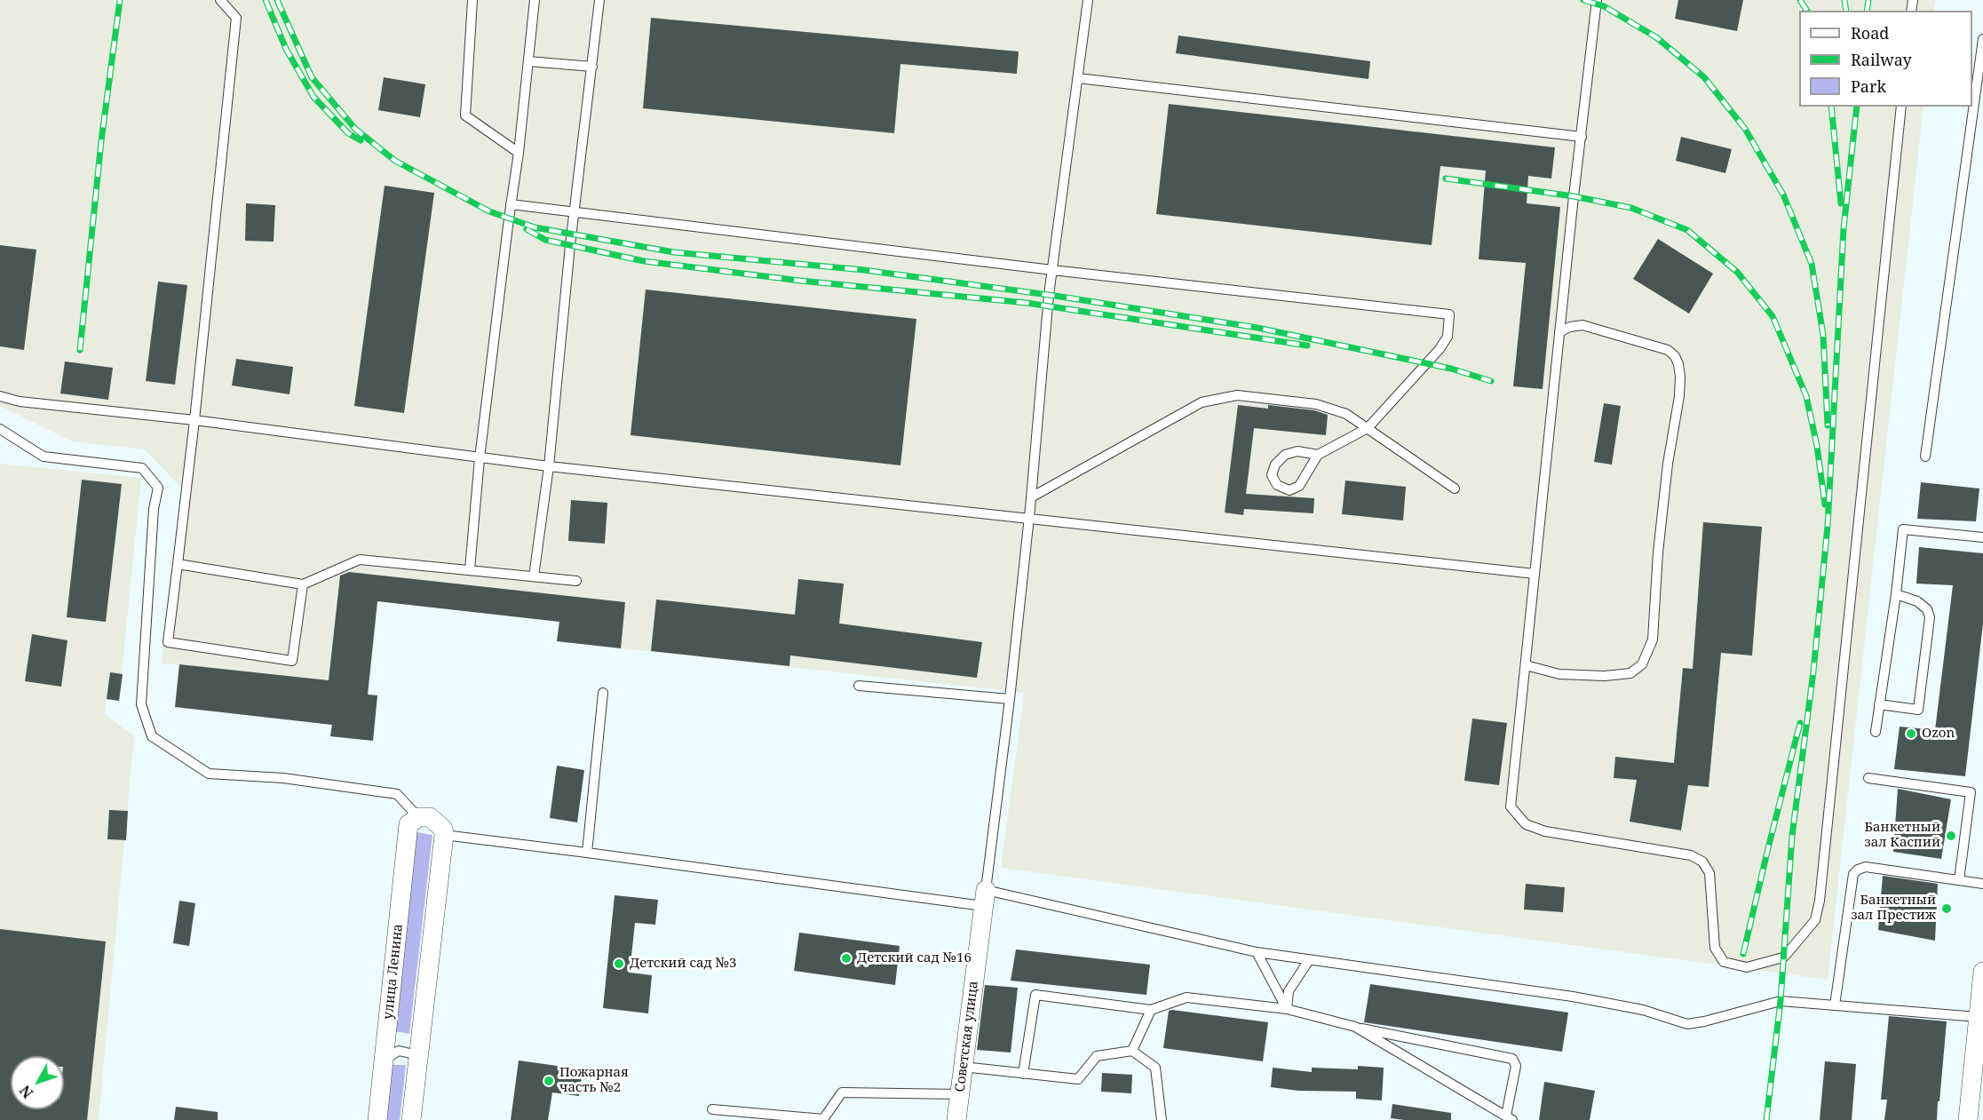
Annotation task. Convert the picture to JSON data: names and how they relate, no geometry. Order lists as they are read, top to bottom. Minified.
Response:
{"streets":{"street":["улица Ленина","Советская улица"]},"places":["Ozon","Банкетный зал Каспий","Банкетный зал Престиж","Детский сад №16","Детский сад №3","Пожарная часть №2"],"legend":["Road","Railway","Park"],"north":"bottom left"}
